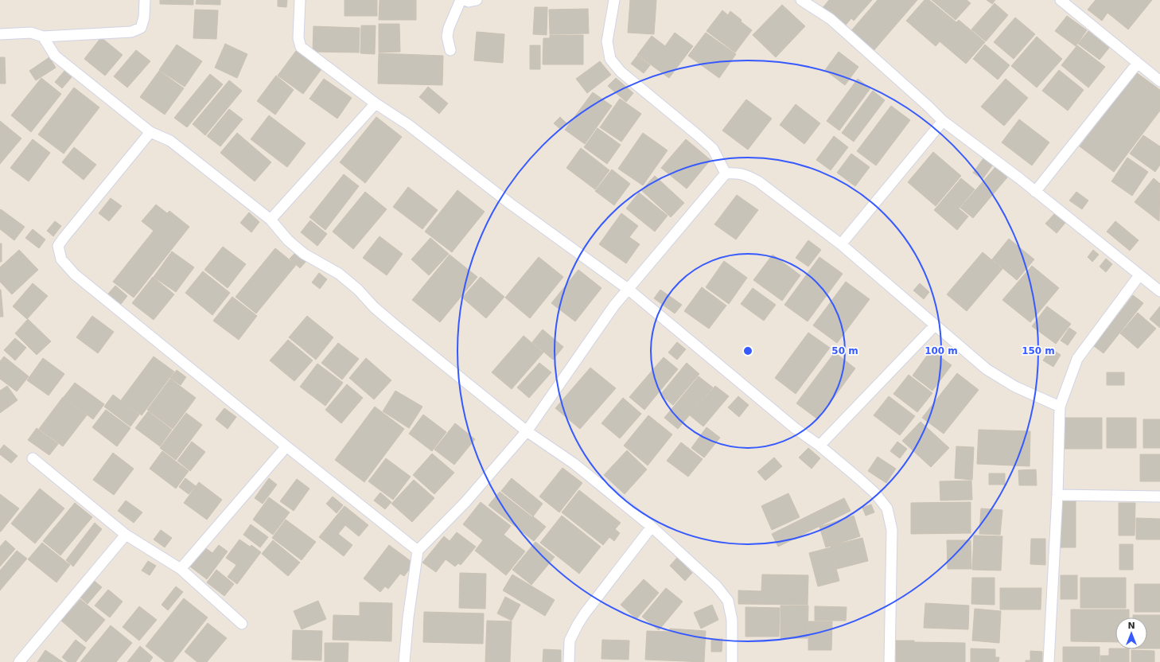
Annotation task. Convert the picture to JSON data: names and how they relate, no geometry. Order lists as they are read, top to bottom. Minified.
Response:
{"north":"top","rings":["50 m","100 m","150 m"]}
